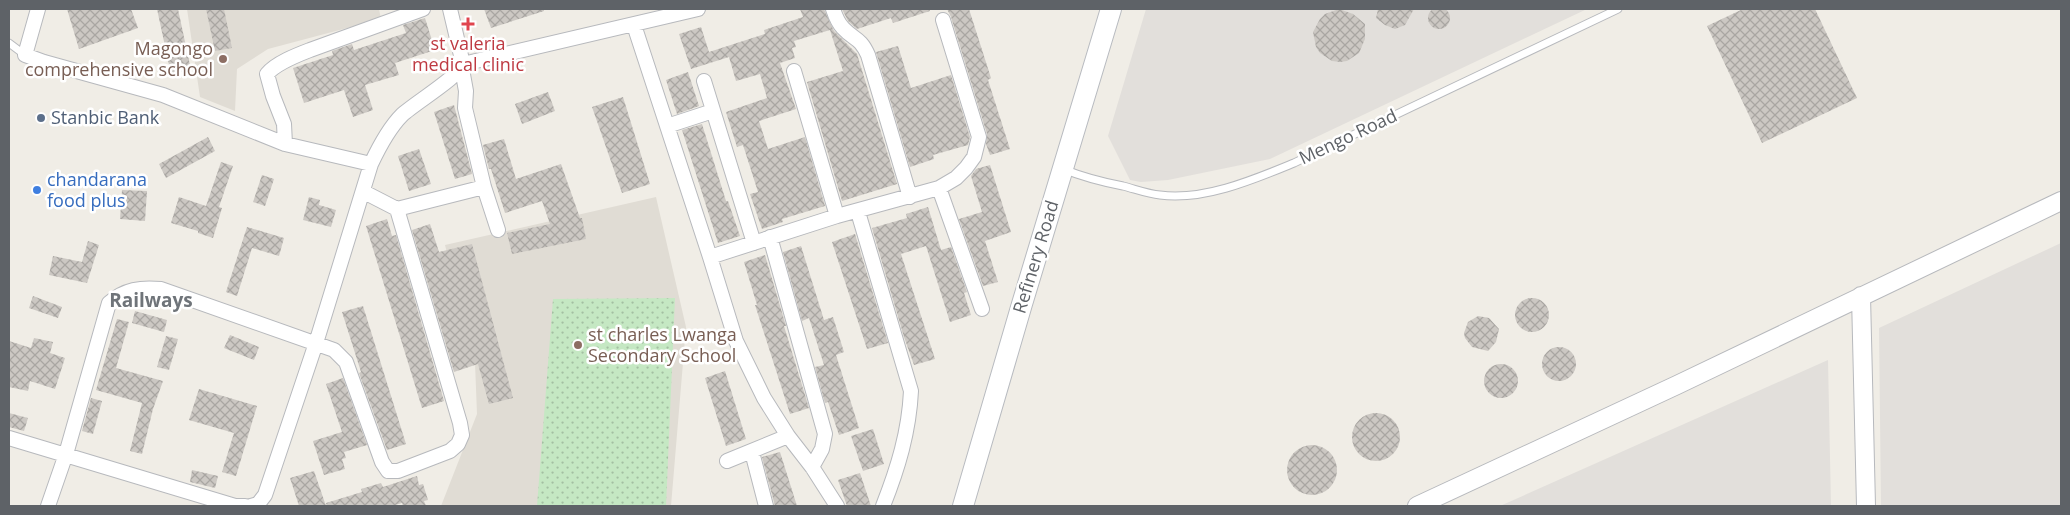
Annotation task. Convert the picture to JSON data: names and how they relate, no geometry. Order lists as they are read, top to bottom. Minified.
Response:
{"streets":{"main road":["Refinery Road"],"lane":["Mengo Road"]},"crossings":[["Mengo Road","Refinery Road"]],"districts":["Railways"],"places":{"health":["st valeria medical clinic"],"other":["Magongo comprehensive school","Stanbic Bank","chandarana food plus","st charles Lwanga Secondary School"]}}
